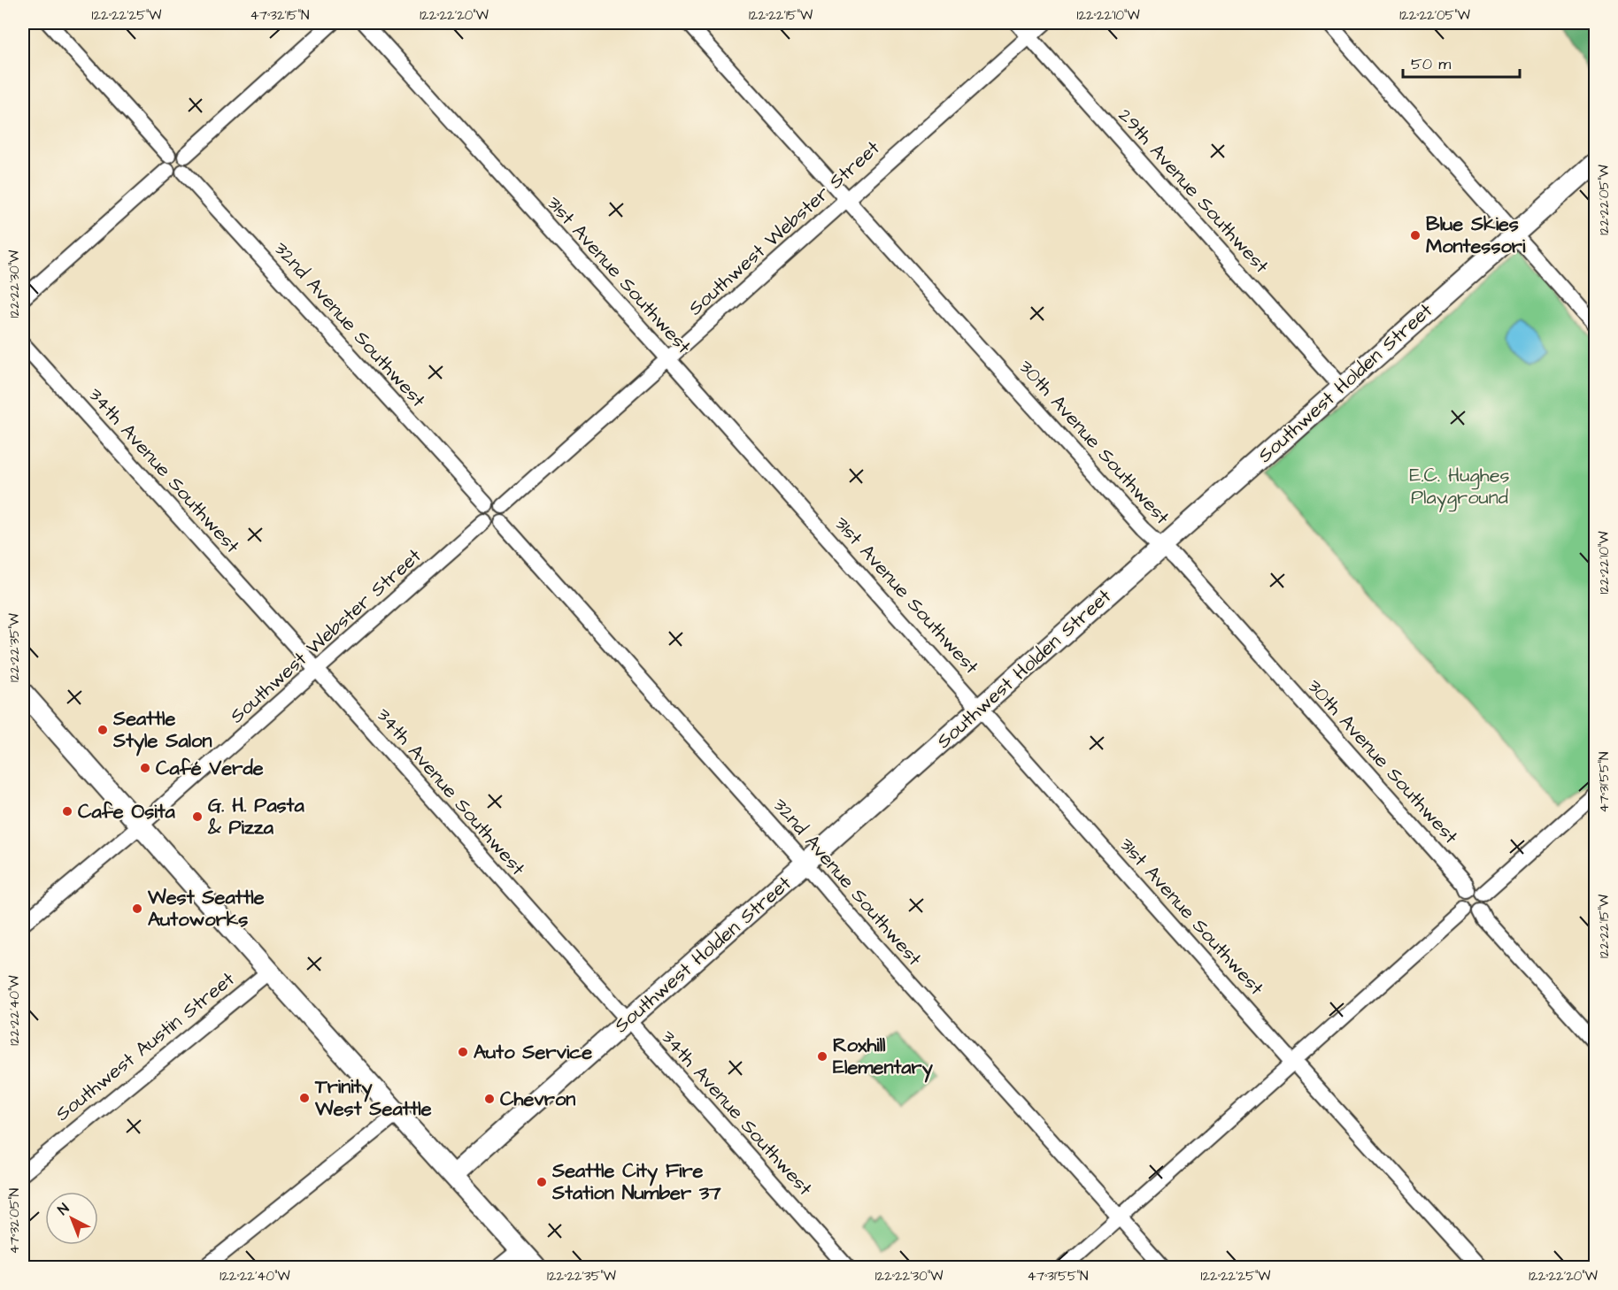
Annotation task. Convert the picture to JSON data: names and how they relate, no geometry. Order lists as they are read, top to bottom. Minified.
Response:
{"streets":{"street":["29th Avenue Southwest","Southwest Webster Street","31st Avenue Southwest","32nd Avenue Southwest","Southwest Holden Street","30th Avenue Southwest","34th Avenue Southwest","Southwest Austin Street"]},"crossings":[["29th Avenue Southwest","Southwest Webster Street"],["29th Avenue Southwest","Southwest Holden Street"],["Southwest Webster Street","31st Avenue Southwest"],["Southwest Webster Street","32nd Avenue Southwest"],["Southwest Webster Street","30th Avenue Southwest"],["Southwest Webster Street","34th Avenue Southwest"],["31st Avenue Southwest","Southwest Holden Street"],["32nd Avenue Southwest","Southwest Holden Street"],["Southwest Holden Street","30th Avenue Southwest"],["Southwest Holden Street","34th Avenue Southwest"]],"parks":["E.C. Hughes Playground"],"places":["Blue Skies Montessori","Seattle Style Salon","Café Verde","Cafe Osita","G. H. Pasta & Pizza","West Seattle Autoworks","Auto Service","Roxhill Elementary","Trinity West Seattle","Chevron","Seattle City Fire Station Number 37"],"scale_bar":"50 m","north":"top left","coordinates":["122°22'25\"W","47°32'15\"N","122°22'20\"W","122°22'15\"W","122°22'10\"W","122°22'05\"W","122°22'30\"W","122°22'35\"W","47°31'55\"N","122°22'40\"W","47°32'05\"N"]}
